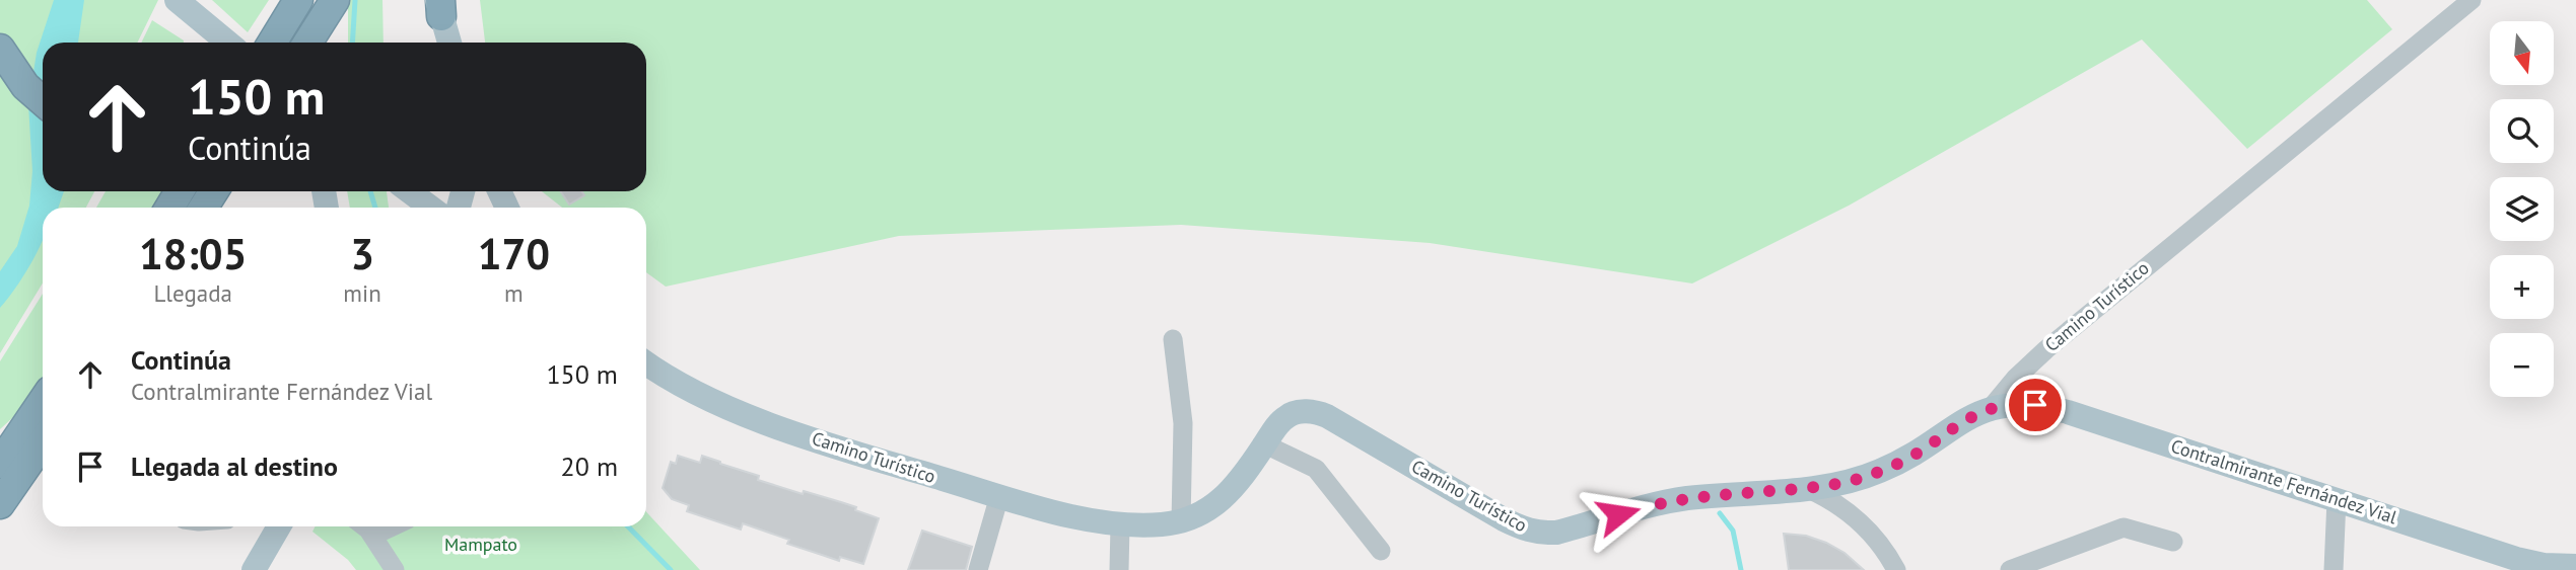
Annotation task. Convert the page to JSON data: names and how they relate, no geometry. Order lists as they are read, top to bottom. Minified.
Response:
{"streets":{"main road":["Camino Turístico","Contralmirante Fernández Vial"]},"crossings":[["Camino Turístico","Contralmirante Fernández Vial"]],"parks":["Mampato"],"north":"bottom","page":{"map_buttons":["+","−"],"turn":["150 m","Continúa"],"eta":["18:05","Llegada","3","min","170","m"],"list":[{"name":"Continúa","note":"Contralmirante Fernández Vial","value":"150 m"},{"name":"Llegada al destino","value":"20 m"}]}}
